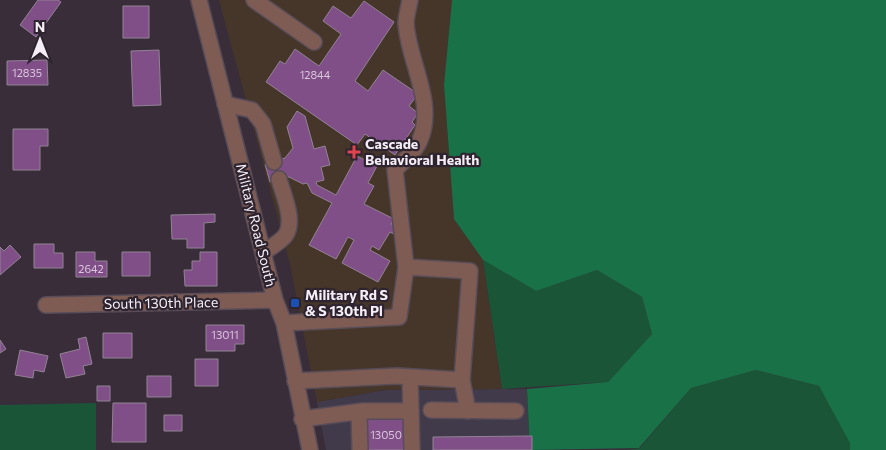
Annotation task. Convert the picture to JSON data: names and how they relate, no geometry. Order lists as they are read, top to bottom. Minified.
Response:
{"streets":{"street":["Military Road South","South 130th Place"]},"crossings":[["Military Road South","South 130th Place"]],"places":{"health":["Cascade Behavioral Health"],"transit":["Military Rd S & S 130th Pl"]},"house_numbers":["12835","12844","2642","13011","13050"],"north":"top"}
